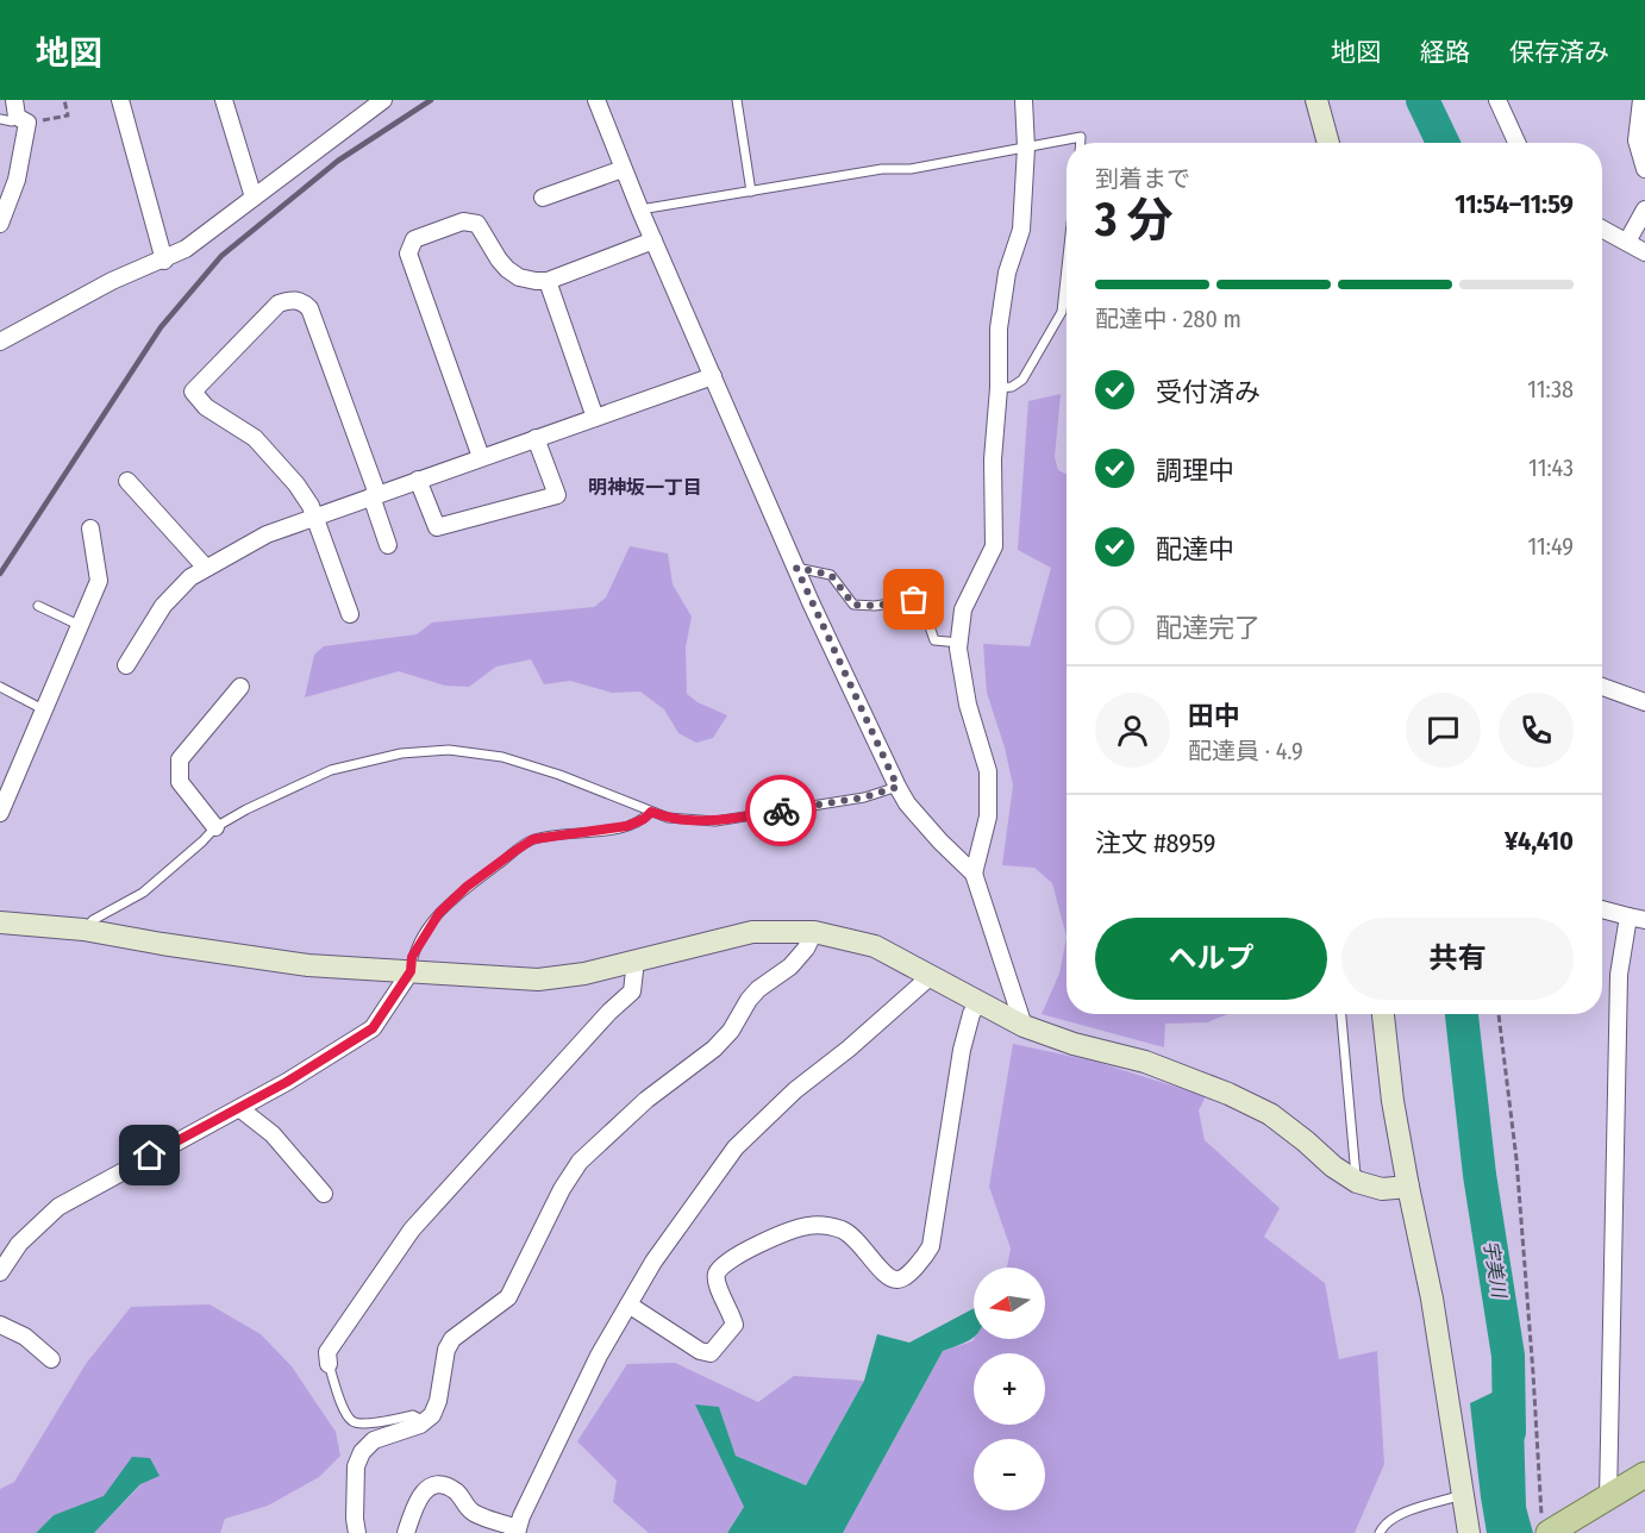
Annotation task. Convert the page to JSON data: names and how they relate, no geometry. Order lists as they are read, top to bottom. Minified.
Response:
{"districts":["明神坂一丁目"],"water":["宇美川"],"north":"left","page":{"header":"地図","nav":["地図","経路","保存済み"],"heading":["3 分","到着まで","11:54–11:59"],"panel":["田中","配達員 · 4.9","注文 #8959","¥4,410"],"bar":"配達中 · 280 m","list":[["受付済み","11:38"],["調理中","11:43"],["配達中","11:49"],"配達完了"],"buttons":["ヘルプ","共有"],"map_buttons":["+","−"]}}
